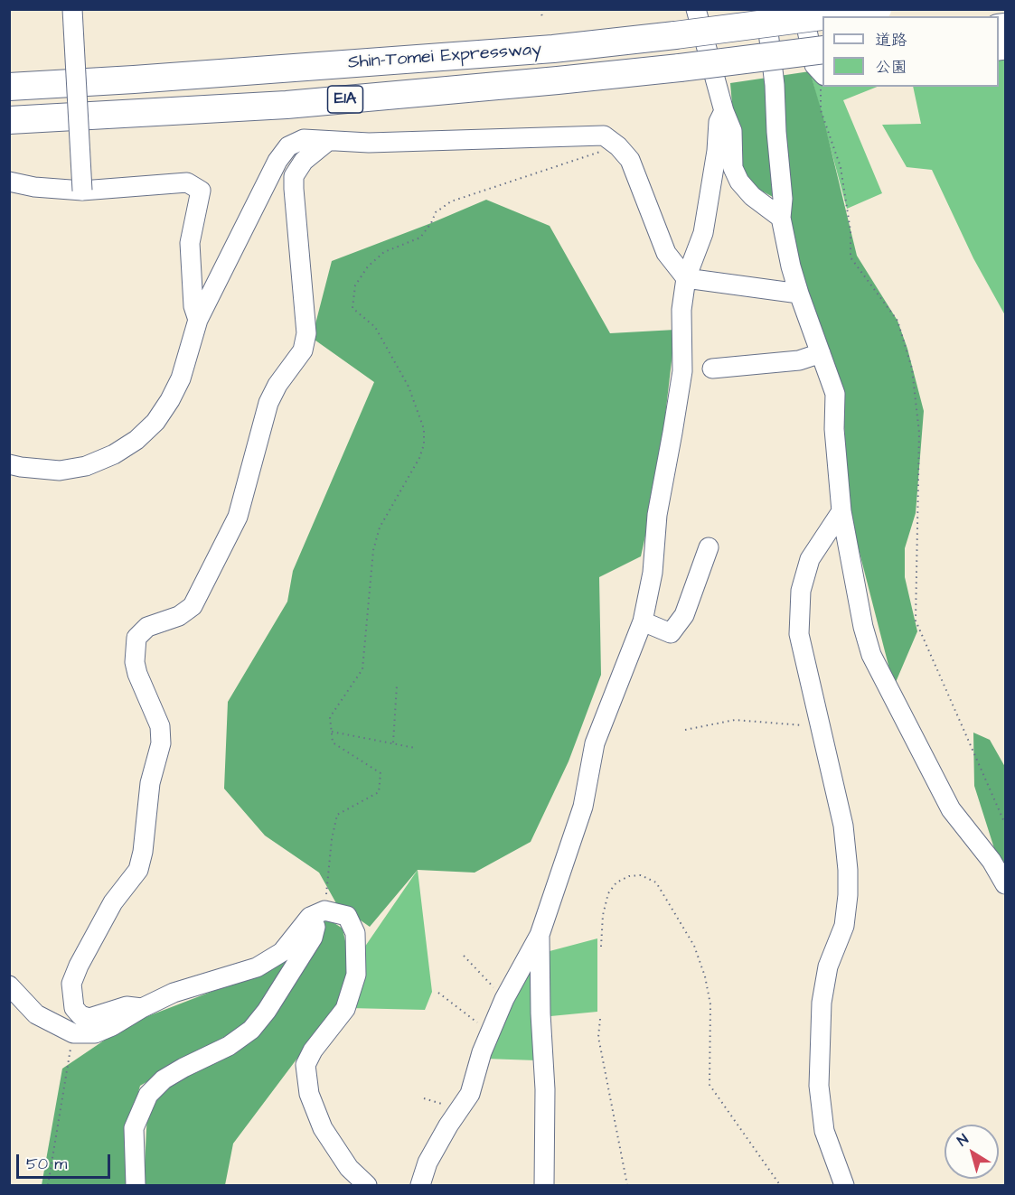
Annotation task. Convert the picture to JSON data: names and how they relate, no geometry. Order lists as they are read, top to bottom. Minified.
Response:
{"streets":{"highway":["Shin-Tomei Expressway","E1A"]},"legend":["道路","公園"],"scale_bar":"50 m","north":"top left"}
